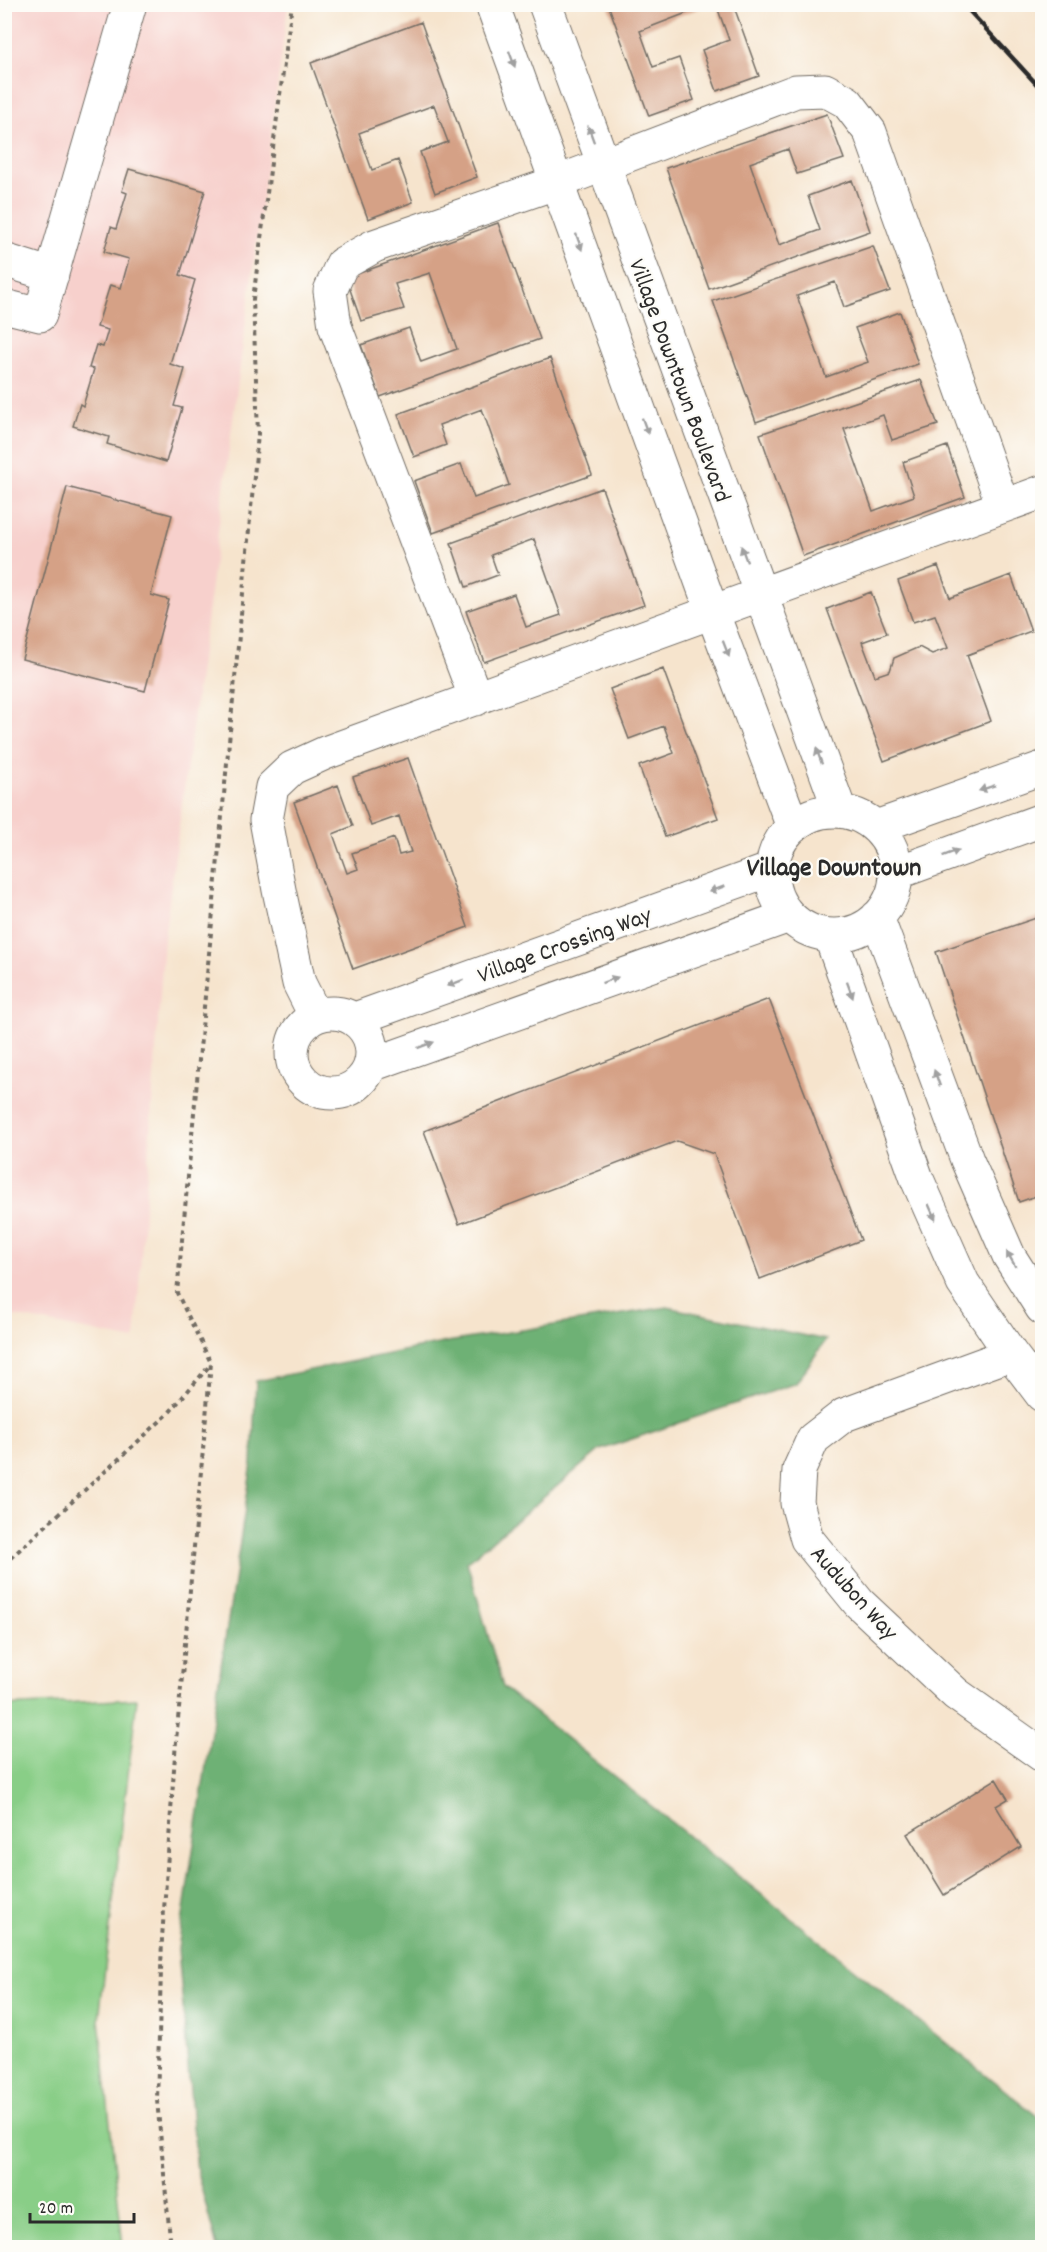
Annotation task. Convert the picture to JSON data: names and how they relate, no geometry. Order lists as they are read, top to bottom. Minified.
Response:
{"streets":{"street":["Village Downtown Boulevard","Village Crossing Way","Audubon Way"]},"crossings":[["Village Downtown Boulevard","Village Crossing Way"]],"districts":["Village Downtown"],"scale_bar":"20 m"}
